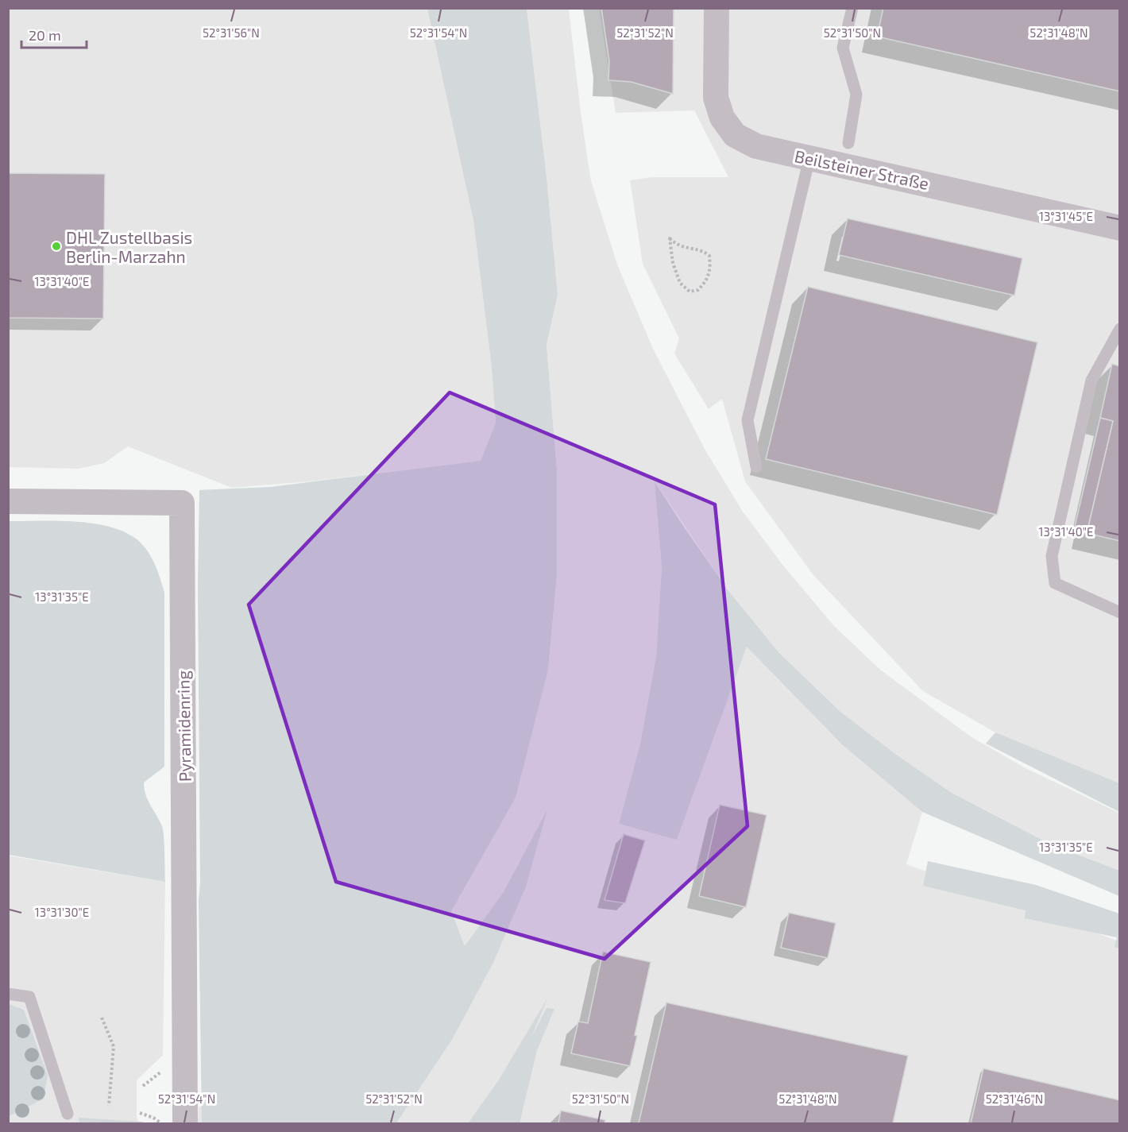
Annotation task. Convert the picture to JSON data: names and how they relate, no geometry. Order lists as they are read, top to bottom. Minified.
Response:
{"streets":{"street":["Beilsteiner Straße","Pyramidenring"]},"places":["DHL Zustellbasis Berlin-Marzahn"],"scale_bar":"20 m","coordinates":["52°31'56\"N","52°31'54\"N","52°31'52\"N","52°31'50\"N","52°31'48\"N","13°31'45\"E","13°31'40\"E","13°31'35\"E","13°31'30\"E","52°31'46\"N"]}
